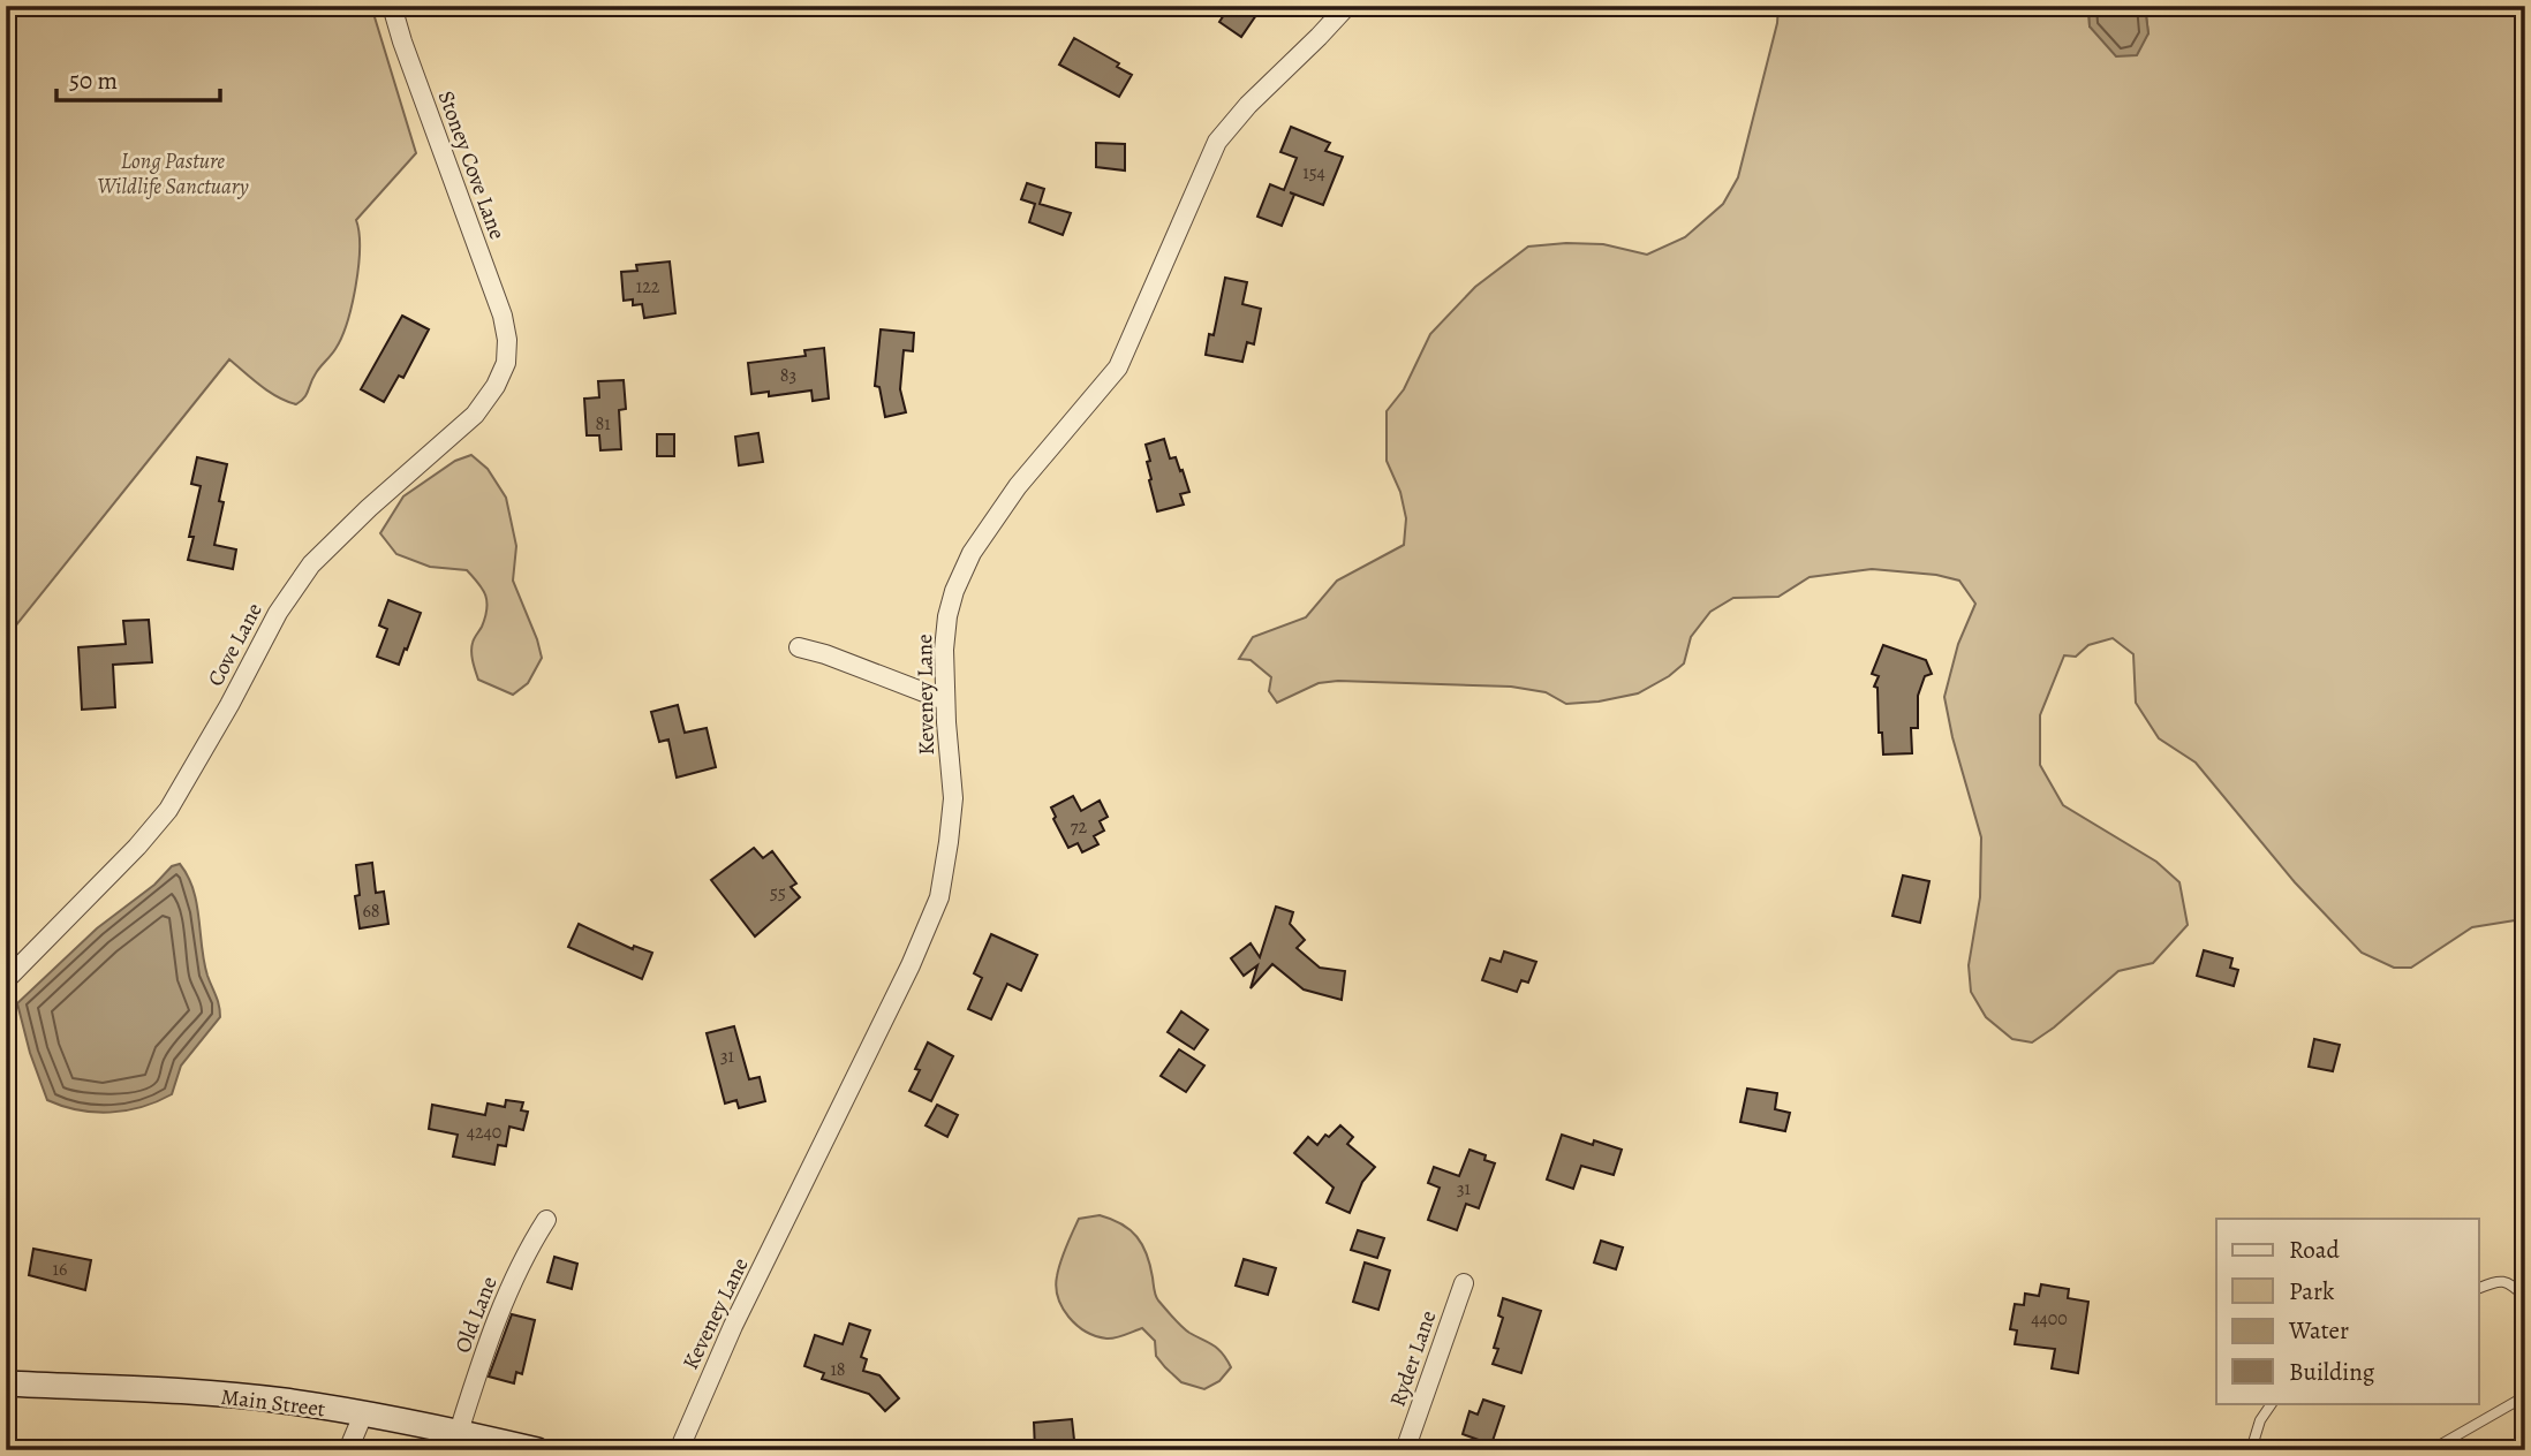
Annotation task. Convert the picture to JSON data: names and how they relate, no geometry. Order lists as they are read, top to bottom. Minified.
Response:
{"streets":{"main road":["Main Street"],"street":["Stoney Cove Lane","Cove Lane","Keveney Lane","Old Lane","Ryder Lane"]},"crossings":[["Stoney Cove Lane","Cove Lane"],["Old Lane","Main Street"]],"parks":["Long Pasture Wildlife Sanctuary"],"house_numbers":["154","122","83","81","72","55","68","31","4240","31","16","4400","18"],"legend":["Road","Park","Water","Building"],"scale_bar":"50 m"}
